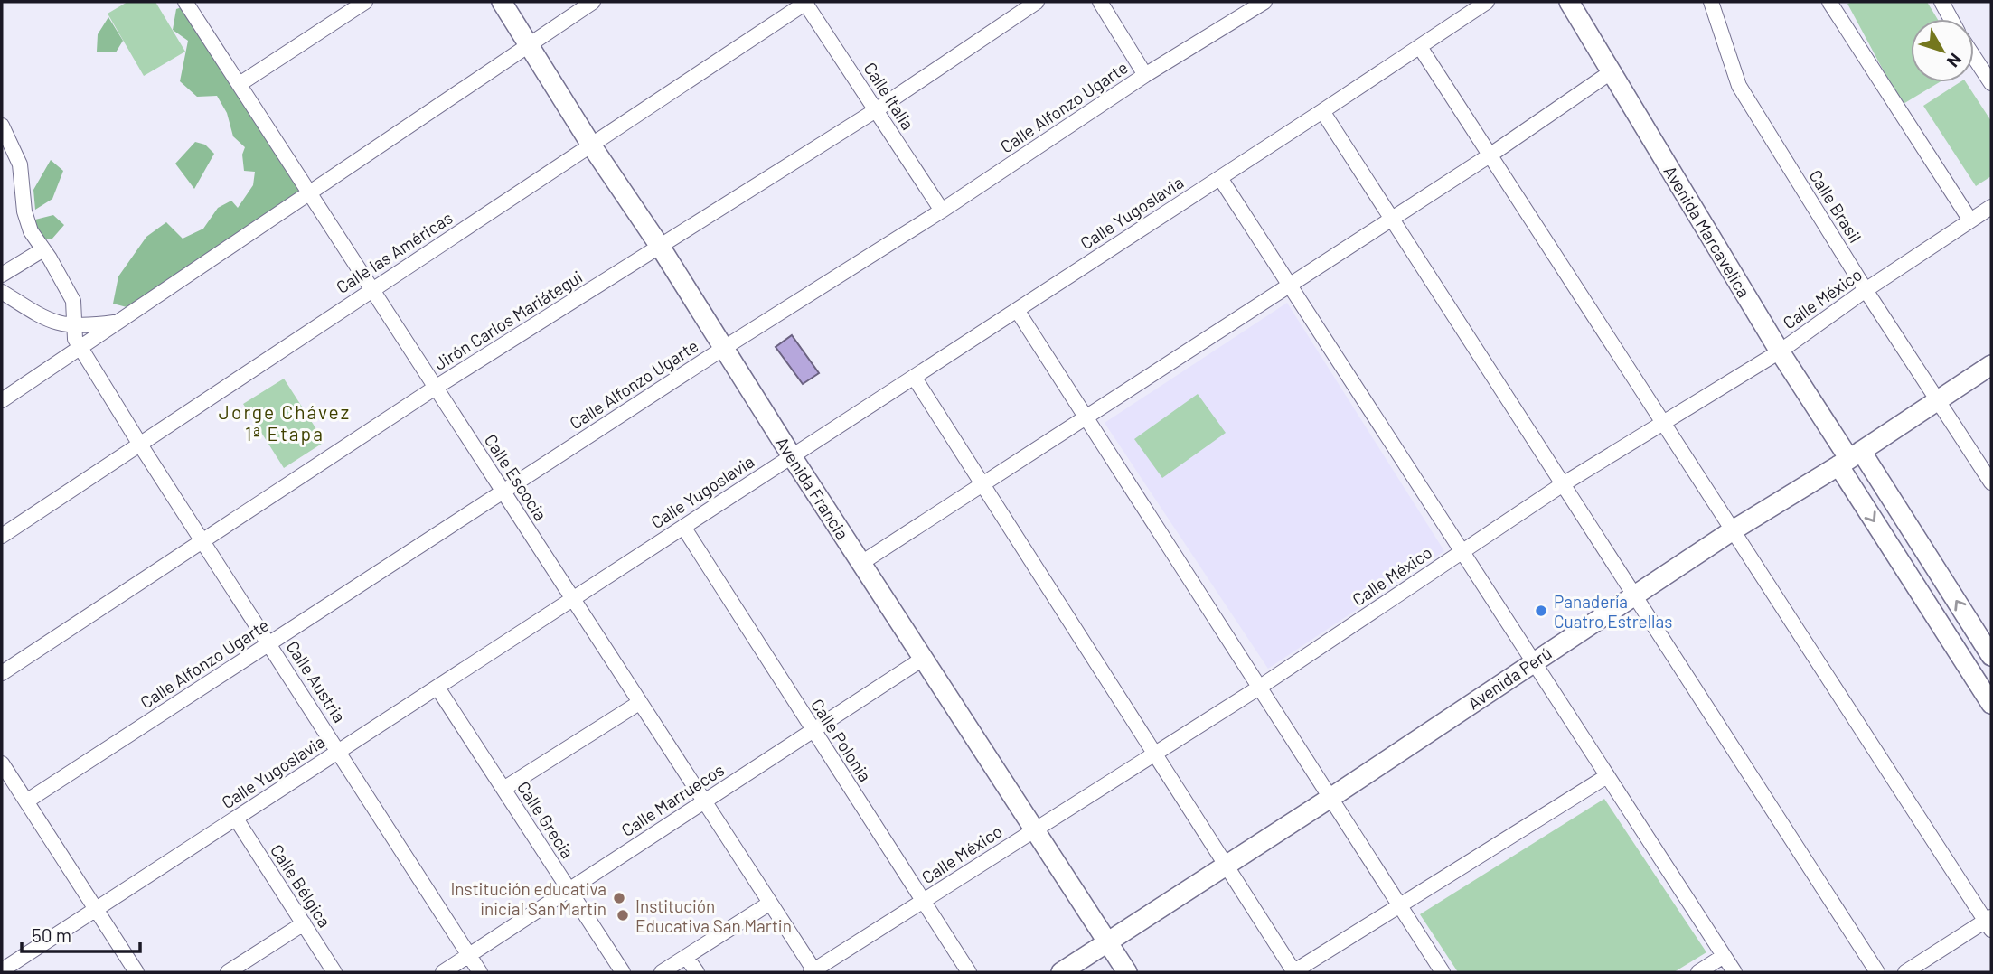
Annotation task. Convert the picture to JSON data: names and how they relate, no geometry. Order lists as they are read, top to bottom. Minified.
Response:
{"streets":{"street":["Calle Italia","Calle Alfonzo Ugarte","Calle Brasil","Calle Yugoslavia","Avenida Marcavelica","Calle las Américas","Calle México","Jirón Carlos Mariátegui","Calle Escocia","Avenida Francia","Avenida Perú","Calle Austria","Calle Polonia","Calle Marruecos","Calle Grecia","Calle Bélgica"]},"crossings":[["Calle Italia","Calle Alfonzo Ugarte"],["Calle Italia","Calle las Américas"],["Calle Italia","Jirón Carlos Mariátegui"],["Calle Alfonzo Ugarte","Calle Escocia"],["Calle Alfonzo Ugarte","Avenida Francia"],["Calle Alfonzo Ugarte","Calle Austria"],["Calle Brasil","Calle México"],["Calle Brasil","Avenida Perú"],["Calle Yugoslavia","Calle Escocia"],["Calle Yugoslavia","Avenida Francia"],["Calle Yugoslavia","Calle Austria"],["Calle Yugoslavia","Calle Polonia"],["Calle Yugoslavia","Calle Grecia"],["Calle Yugoslavia","Calle Bélgica"],["Avenida Marcavelica","Calle México"],["Avenida Marcavelica","Avenida Perú"],["Calle las Américas","Calle Escocia"],["Calle las Américas","Avenida Francia"],["Calle las Américas","Calle Austria"],["Calle México","Calle Escocia"],["Calle México","Avenida Francia"],["Calle México","Calle Polonia"],["Jirón Carlos Mariátegui","Calle Escocia"],["Jirón Carlos Mariátegui","Avenida Francia"],["Jirón Carlos Mariátegui","Calle Austria"],["Calle Escocia","Calle Marruecos"],["Avenida Francia","Avenida Perú"],["Avenida Francia","Calle Marruecos"],["Calle Austria","Calle Marruecos"],["Calle Polonia","Calle Marruecos"],["Calle Marruecos","Calle Grecia"]],"districts":["Jorge Chávez 1ª Etapa"],"places":["Panadería Cuatro Estrellas","Institución educativa inicial San Martin","Institución Educativa San Martin"],"scale_bar":"50 m","north":"bottom right"}
